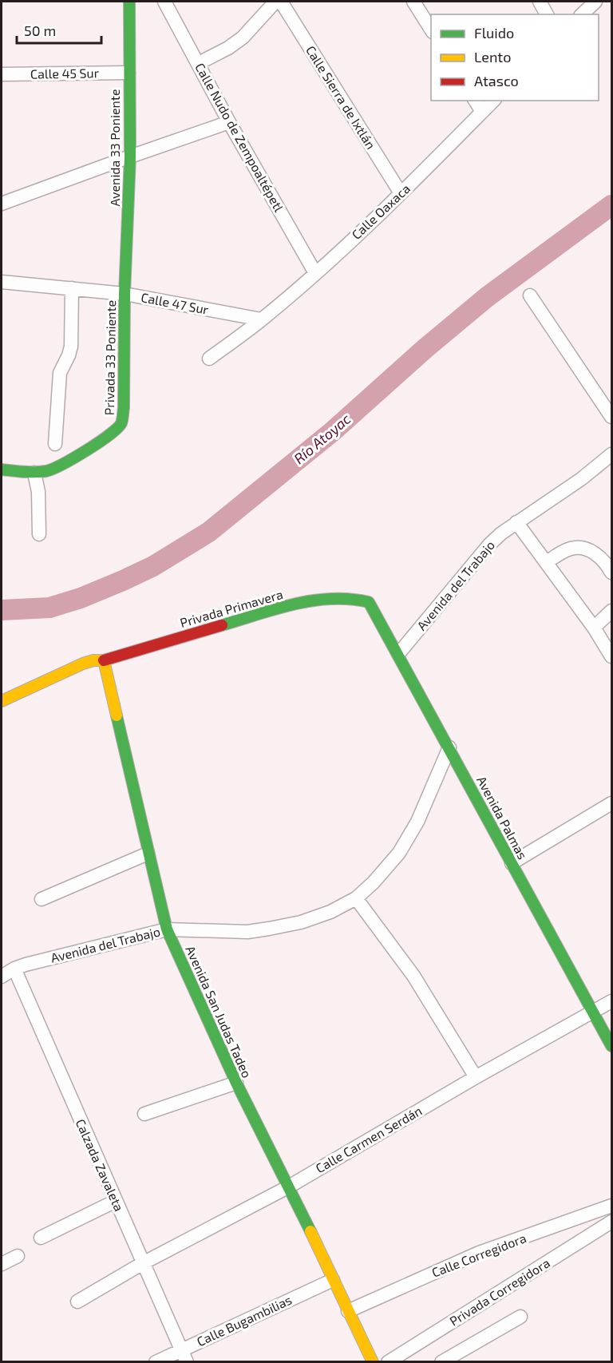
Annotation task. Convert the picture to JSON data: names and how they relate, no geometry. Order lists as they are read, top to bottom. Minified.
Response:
{"streets":{"street":["Calle 45 Sur","Calle Sierra de Ixtlán","Calle Nudo de Zempoaltépetl","Avenida 33 Poniente","Calle Oaxaca","Calle 47 Sur","Privada 33 Poniente","Avenida del Trabajo","Privada Primavera","Avenida Palmas","Avenida San Judas Tadeo","Calle Carmen Serdán","Calzada Zavaleta","Calle Corregidora","Privada Corregidora","Calle Bugambilias"]},"crossings":[["Calle 45 Sur","Avenida 33 Poniente"],["Calle Sierra de Ixtlán","Calle Oaxaca"],["Calle Nudo de Zempoaltépetl","Calle Oaxaca"],["Avenida 33 Poniente","Calle 47 Sur"],["Avenida 33 Poniente","Privada 33 Poniente"],["Calle Oaxaca","Calle 47 Sur"],["Calle 47 Sur","Privada 33 Poniente"],["Avenida del Trabajo","Avenida Palmas"],["Avenida del Trabajo","Avenida San Judas Tadeo"],["Avenida del Trabajo","Calzada Zavaleta"],["Privada Primavera","Avenida Palmas"],["Privada Primavera","Avenida San Judas Tadeo"],["Avenida Palmas","Calle Carmen Serdán"],["Avenida San Judas Tadeo","Calle Carmen Serdán"],["Avenida San Judas Tadeo","Calle Corregidora"],["Avenida San Judas Tadeo","Calle Bugambilias"],["Calle Carmen Serdán","Calzada Zavaleta"],["Calzada Zavaleta","Calle Bugambilias"]],"water":["Río Atoyac"],"legend":["Fluido","Lento","Atasco"],"scale_bar":"50 m"}
